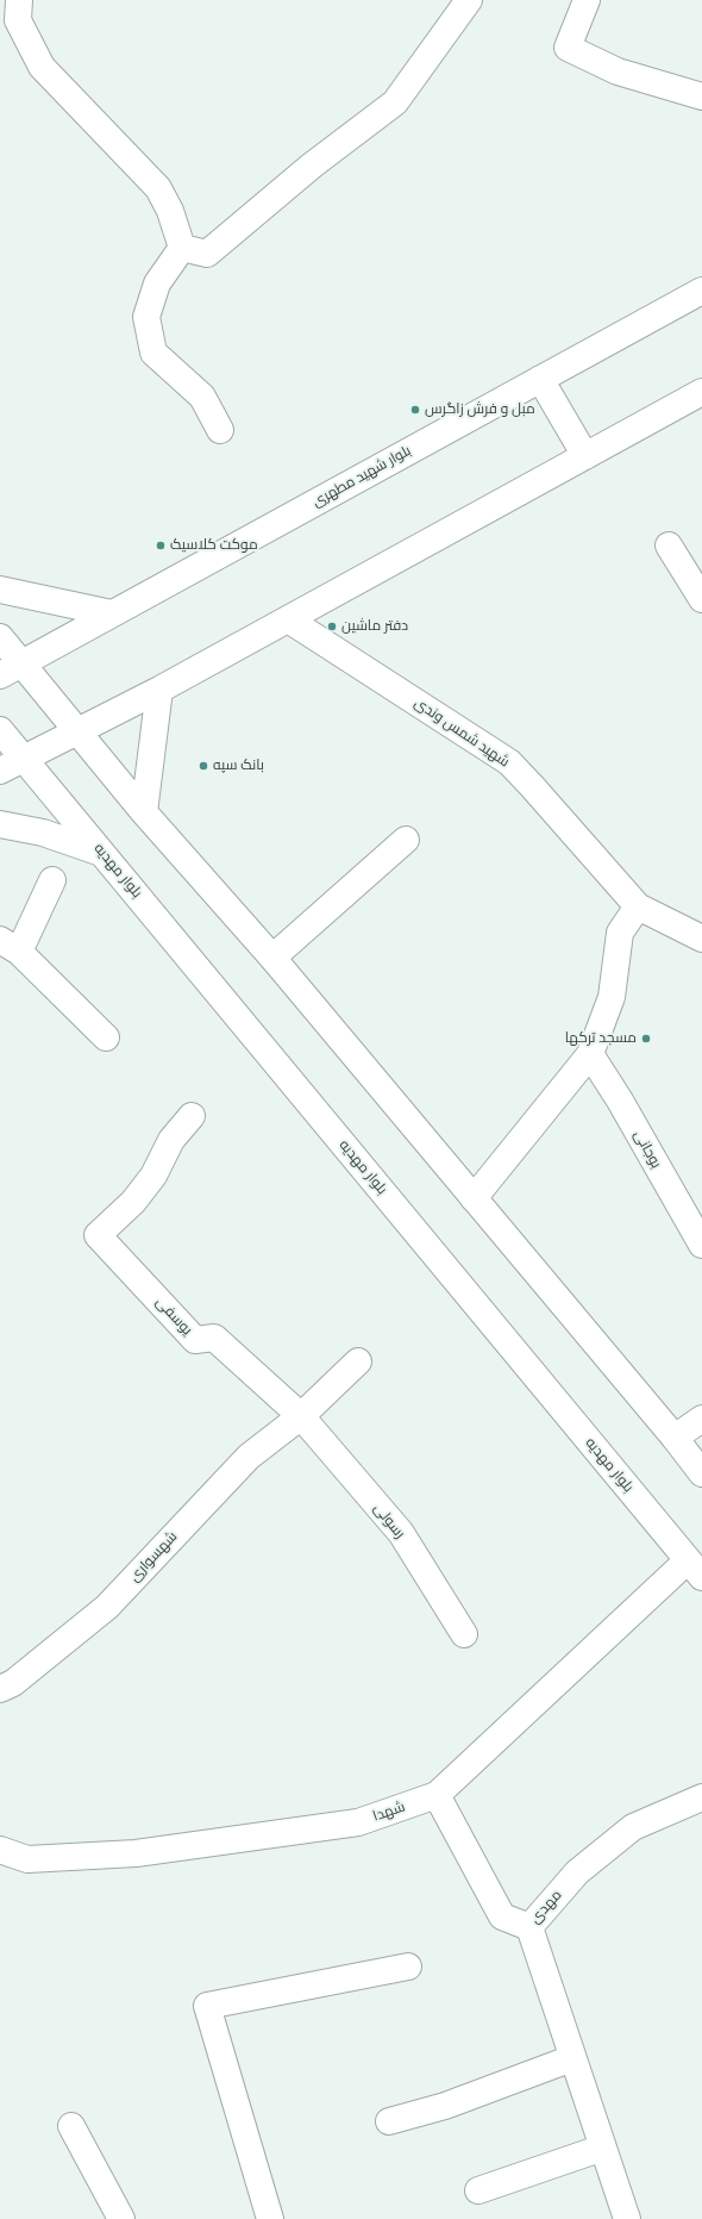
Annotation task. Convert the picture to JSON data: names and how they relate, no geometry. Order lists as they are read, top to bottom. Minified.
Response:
{"streets":{"main road":["بلوار شهید مطهری","شهید شمس وندی","بلوار مهدیه","بوجانی","یوسفی","رسولی","شهسواری","شهدا","مهدی"]},"crossings":[["بلوار مهدیه","شهدا"],["یوسفی","رسولی"],["یوسفی","شهسواری"],["رسولی","شهسواری"],["شهدا","مهدی"]],"places":["مبل و فرش زاگرس","موکت کلاسیک","دفتر ماشین","بانک سپه","مسجد ترکها"]}
